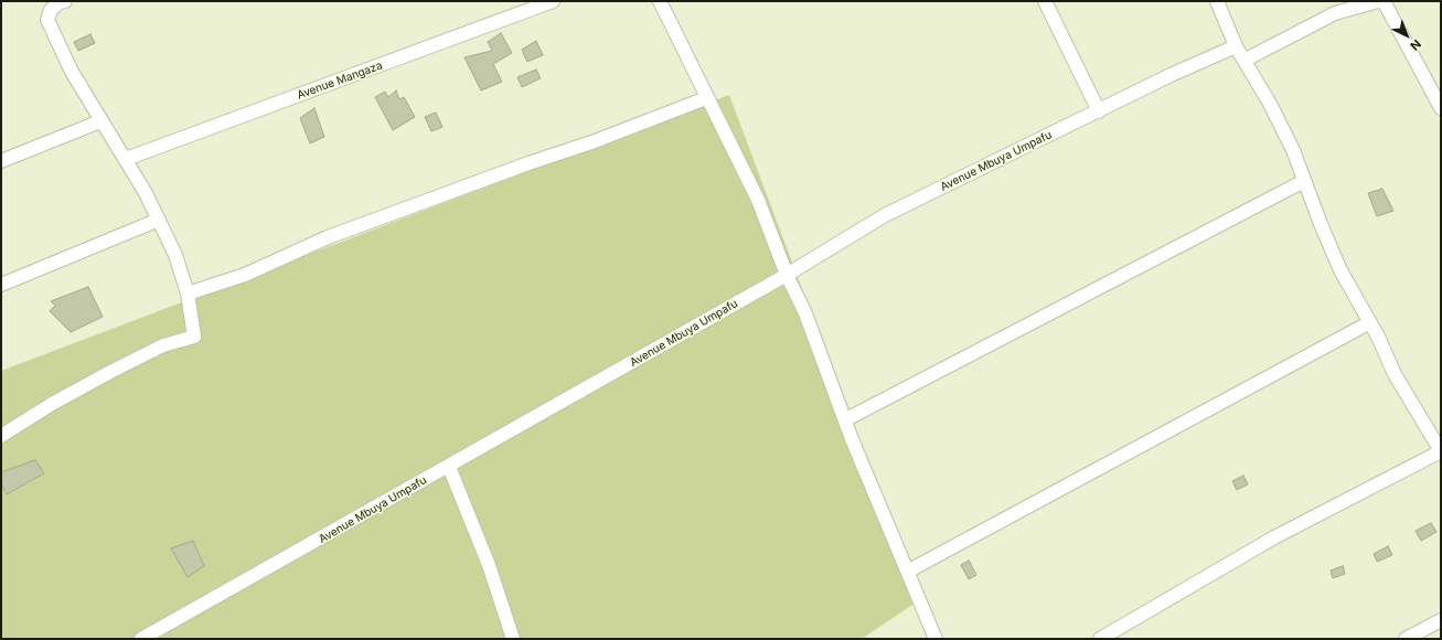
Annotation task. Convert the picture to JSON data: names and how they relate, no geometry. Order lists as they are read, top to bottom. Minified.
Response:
{"streets":{"street":["Avenue Mangaza","Avenue Mbuya Umpafu"]},"north":"bottom right"}
